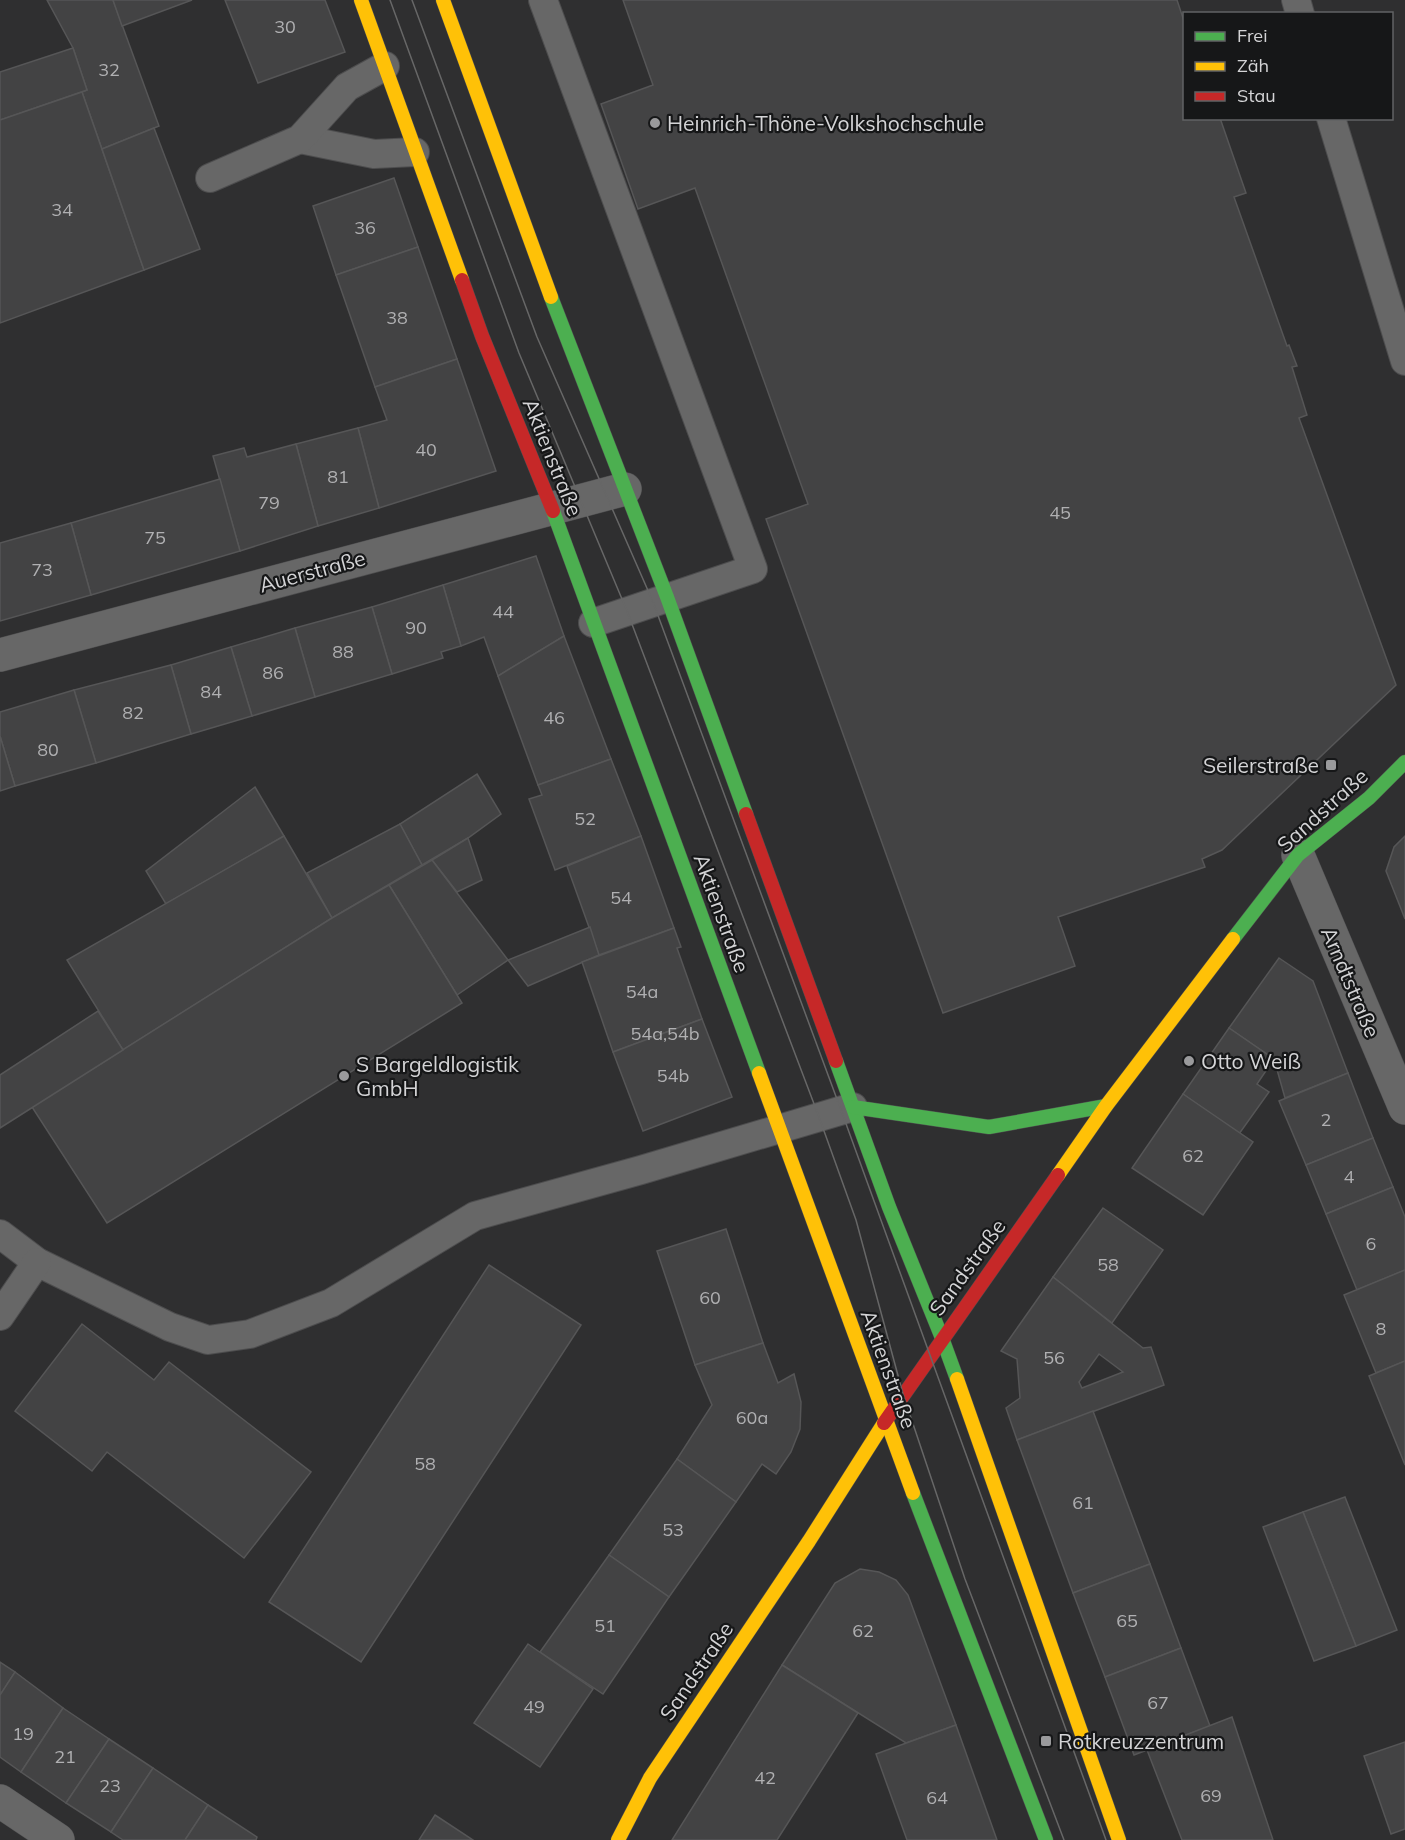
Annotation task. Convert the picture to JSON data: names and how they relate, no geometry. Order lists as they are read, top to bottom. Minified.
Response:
{"streets":{"main road":["Aktienstraße","Sandstraße"],"street":["Auerstraße","Arndtstraße"]},"crossings":[["Aktienstraße","Auerstraße"],["Aktienstraße","Sandstraße"],["Sandstraße","Arndtstraße"]],"places":{"other":["Heinrich-Thöne-Volkshochschule","Otto Weiß","S Bargeldlogistik GmbH"],"transit":["Seilerstraße","Rotkreuzzentrum"]},"house_numbers":["30","32","34","36","38","40","81","79","45","75","73","44","90","88","86","84","82","46","80","52","54","54a","54a,54b","54b","2","62","4","6","58","60","8","56","60a","58","61","53","65","51","62","67","49","19","21","42","23","69","64"],"legend":["Frei","Zäh","Stau"]}
